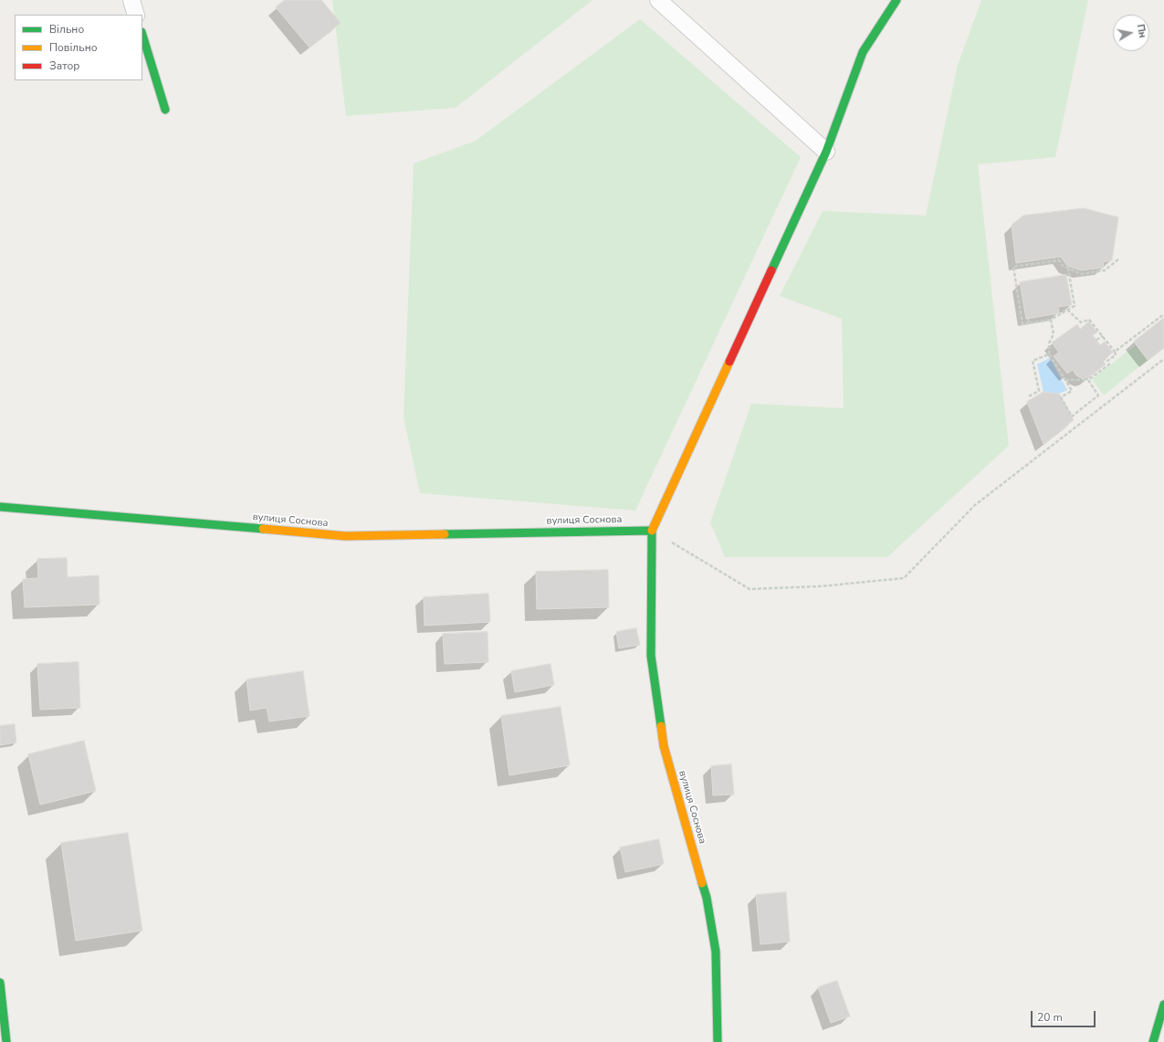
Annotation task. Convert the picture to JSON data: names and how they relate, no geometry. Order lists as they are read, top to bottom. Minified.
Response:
{"streets":{"street":["вулиця Соснова"]},"legend":["Вільно","Повільно","Затор"],"scale_bar":"20 m","north":"right"}
